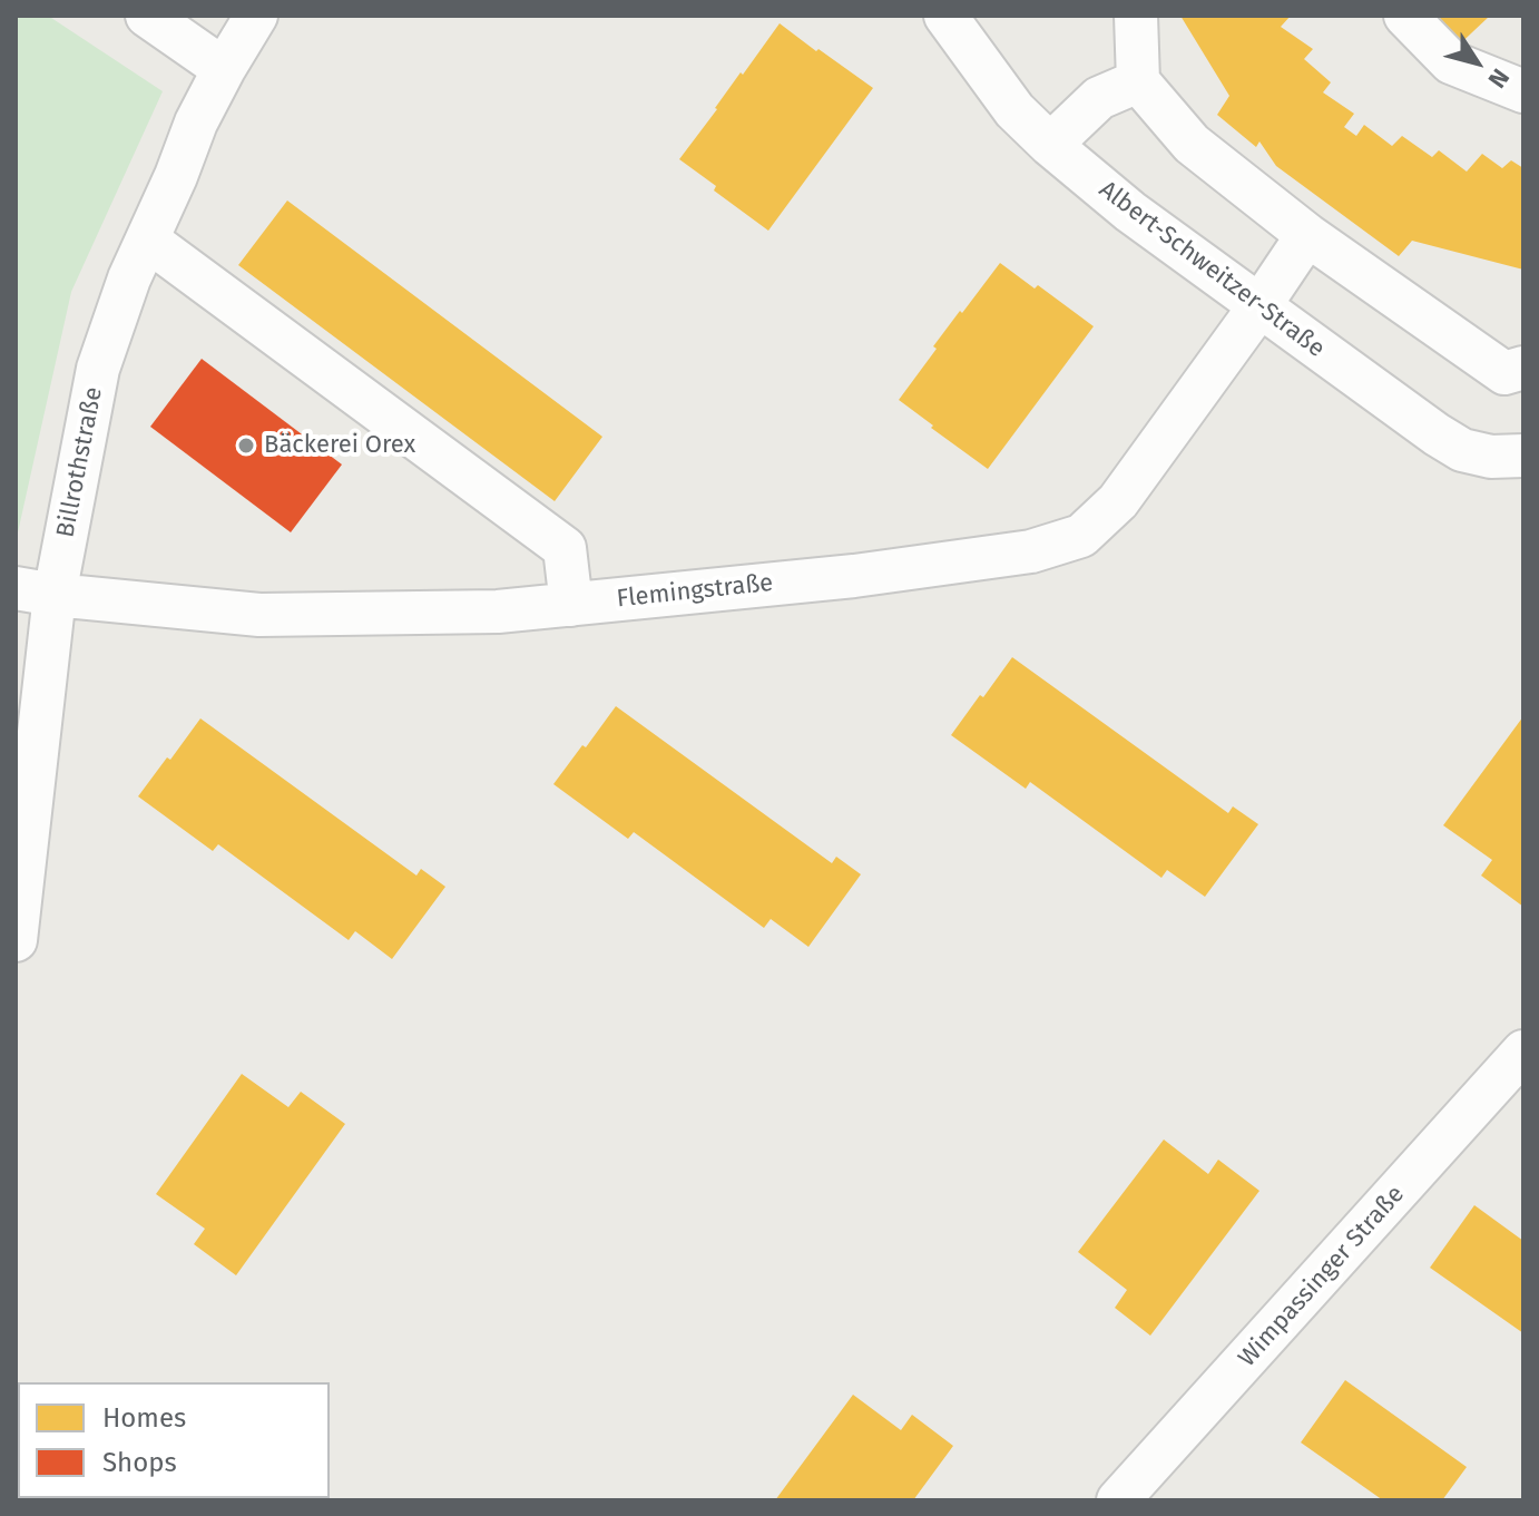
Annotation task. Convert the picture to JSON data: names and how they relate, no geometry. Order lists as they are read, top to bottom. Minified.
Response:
{"streets":{"street":["Albert-Schweitzer-Straße","Billrothstraße","Flemingstraße","Wimpassinger Straße"]},"crossings":[["Albert-Schweitzer-Straße","Flemingstraße"],["Billrothstraße","Flemingstraße"]],"places":["Bäckerei Orex"],"legend":["Homes","Shops"],"north":"bottom right"}
